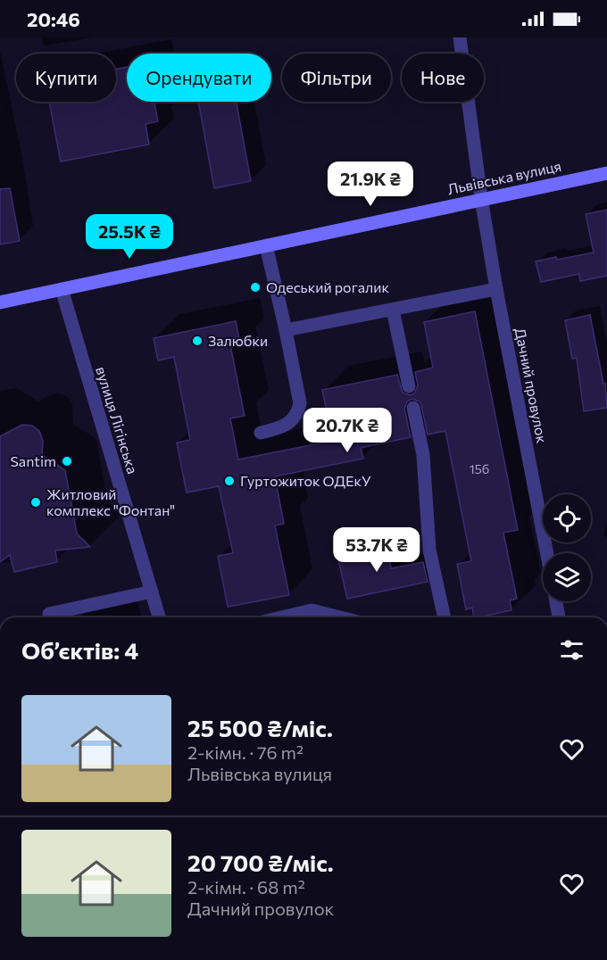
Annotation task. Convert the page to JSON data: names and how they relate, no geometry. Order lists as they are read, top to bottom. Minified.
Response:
{"streets":{"main road":["Львівська вулиця"],"street":["Дачний провулок","вулиця Лігінська"]},"crossings":[["Львівська вулиця","Дачний провулок"],["Львівська вулиця","вулиця Лігінська"]],"places":["Одеський рогалик","Залюбки","Santim","Гуртожиток ОДЕкУ","Житловий комплекс \"Фонтан\""],"house_numbers":["15б"],"page":{"status":"20:46","chip":["Купити","Орендувати","Фільтри","Нове"],"price":["21.9K ₴","25.5K ₴","20.7K ₴","53.7K ₴"],"heading":"Об’єктів: 4","list":[{"name":"25 500 ₴/міс.","note":"2-кімн. · 76 m² · Львівська вулиця"},{"name":"20 700 ₴/міс.","note":"2-кімн. · 68 m² · Дачний провулок"}]}}
